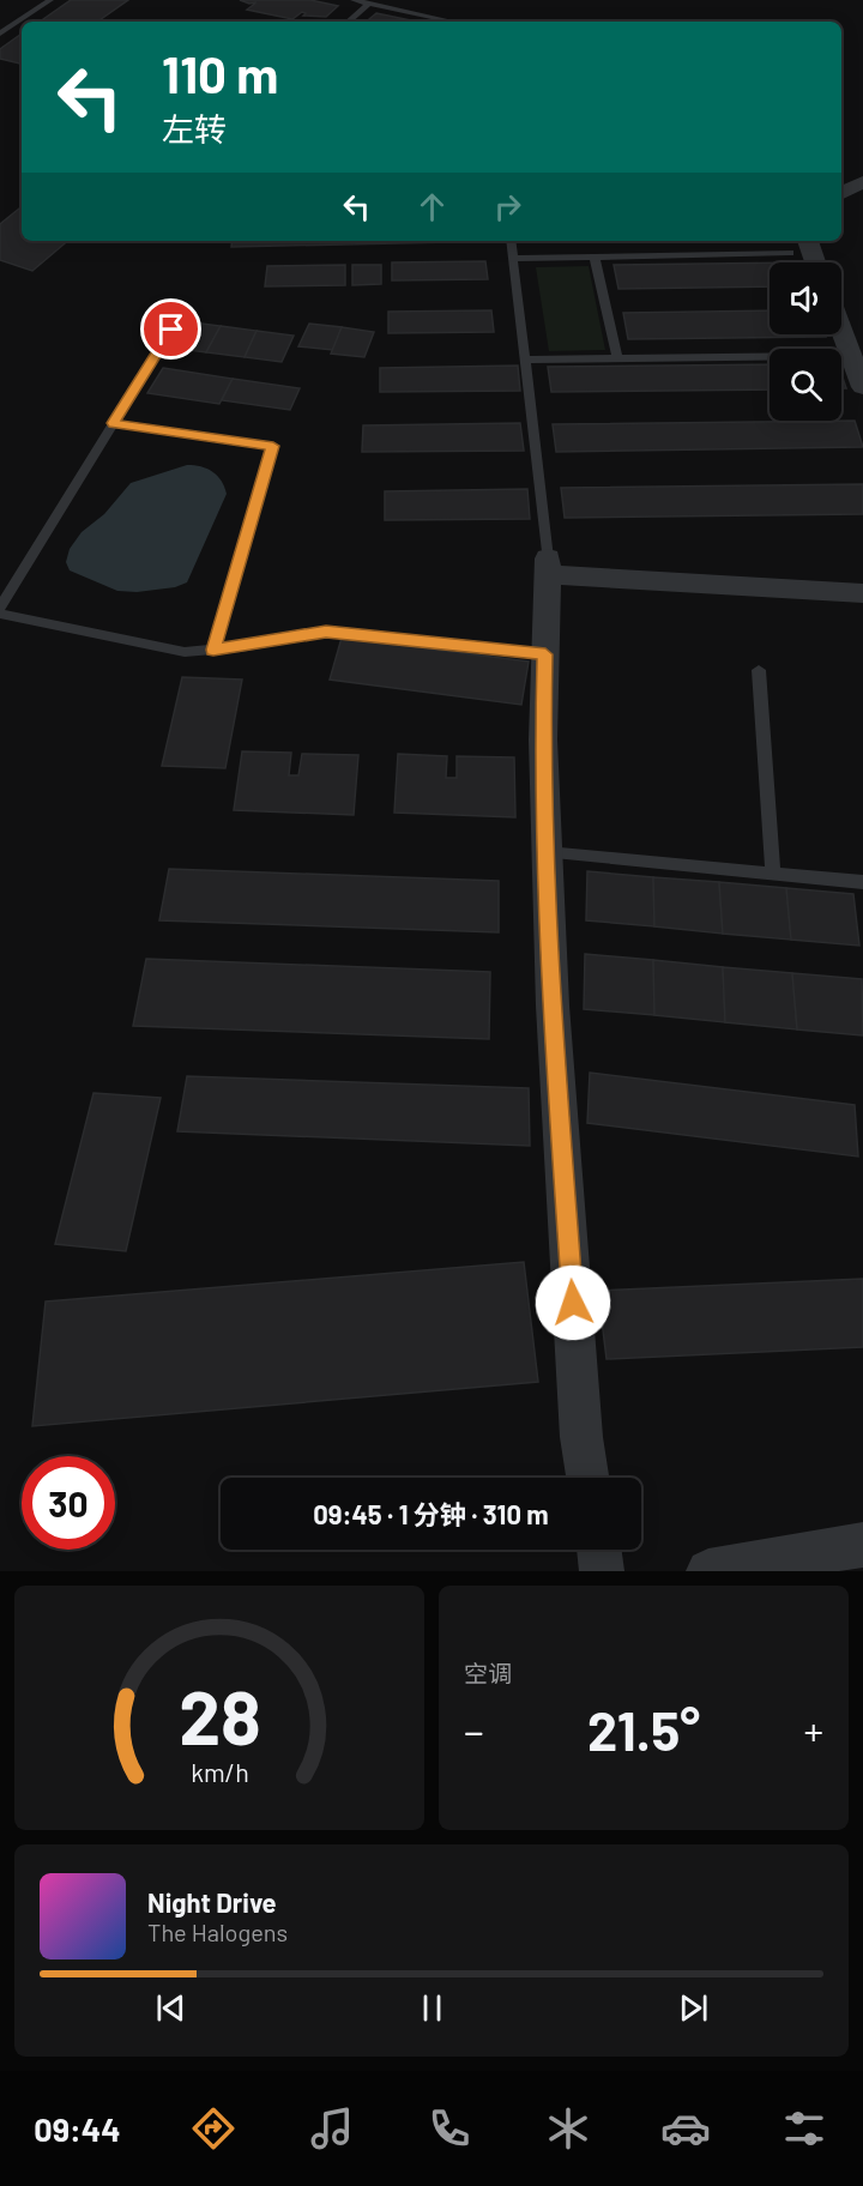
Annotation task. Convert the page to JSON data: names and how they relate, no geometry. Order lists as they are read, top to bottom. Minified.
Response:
{"page":{"turn":["110 m","左转"],"limit":"30","trip":"09:45 · 1 分钟 · 310 m","tile":"空调","heat":["−","21.5°","+"],"song":["Night Drive","The Halogens"],"tabs":"09:44","gauge":["28","km/h"]}}
